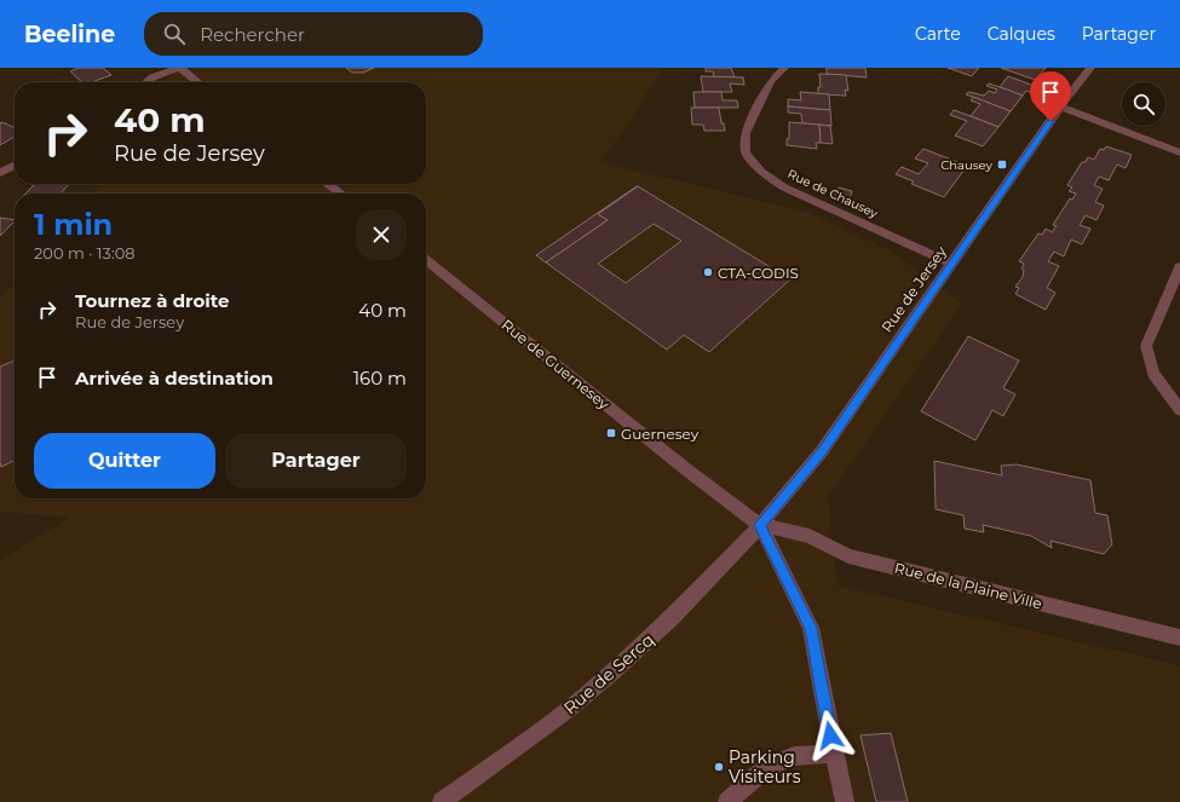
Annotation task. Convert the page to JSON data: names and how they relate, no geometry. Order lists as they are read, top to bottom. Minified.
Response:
{"streets":{"street":["Rue de Chausey","Rue de Jersey","Rue de Guernesey","Rue de la Plaine Ville","Rue de Sercq"]},"crossings":[["Rue de Chausey","Rue de Jersey"],["Rue de Jersey","Rue de Guernesey"],["Rue de Jersey","Rue de la Plaine Ville"],["Rue de Jersey","Rue de Sercq"],["Rue de Guernesey","Rue de la Plaine Ville"],["Rue de Guernesey","Rue de Sercq"],["Rue de la Plaine Ville","Rue de Sercq"]],"places":{"transit":["Chausey","Guernesey"],"other":["CTA-CODIS","Parking Visiteurs"]},"page":{"header":"Beeline","search":"Rechercher","nav":["Carte","Calques","Partager"],"turn":["40 m","Rue de Jersey"],"heading":["1 min","200 m · 13:08"],"list":[{"name":"Tournez à droite","note":"Rue de Jersey","value":"40 m"},{"name":"Arrivée à destination","value":"160 m"}],"buttons":["Quitter","Partager"]}}
